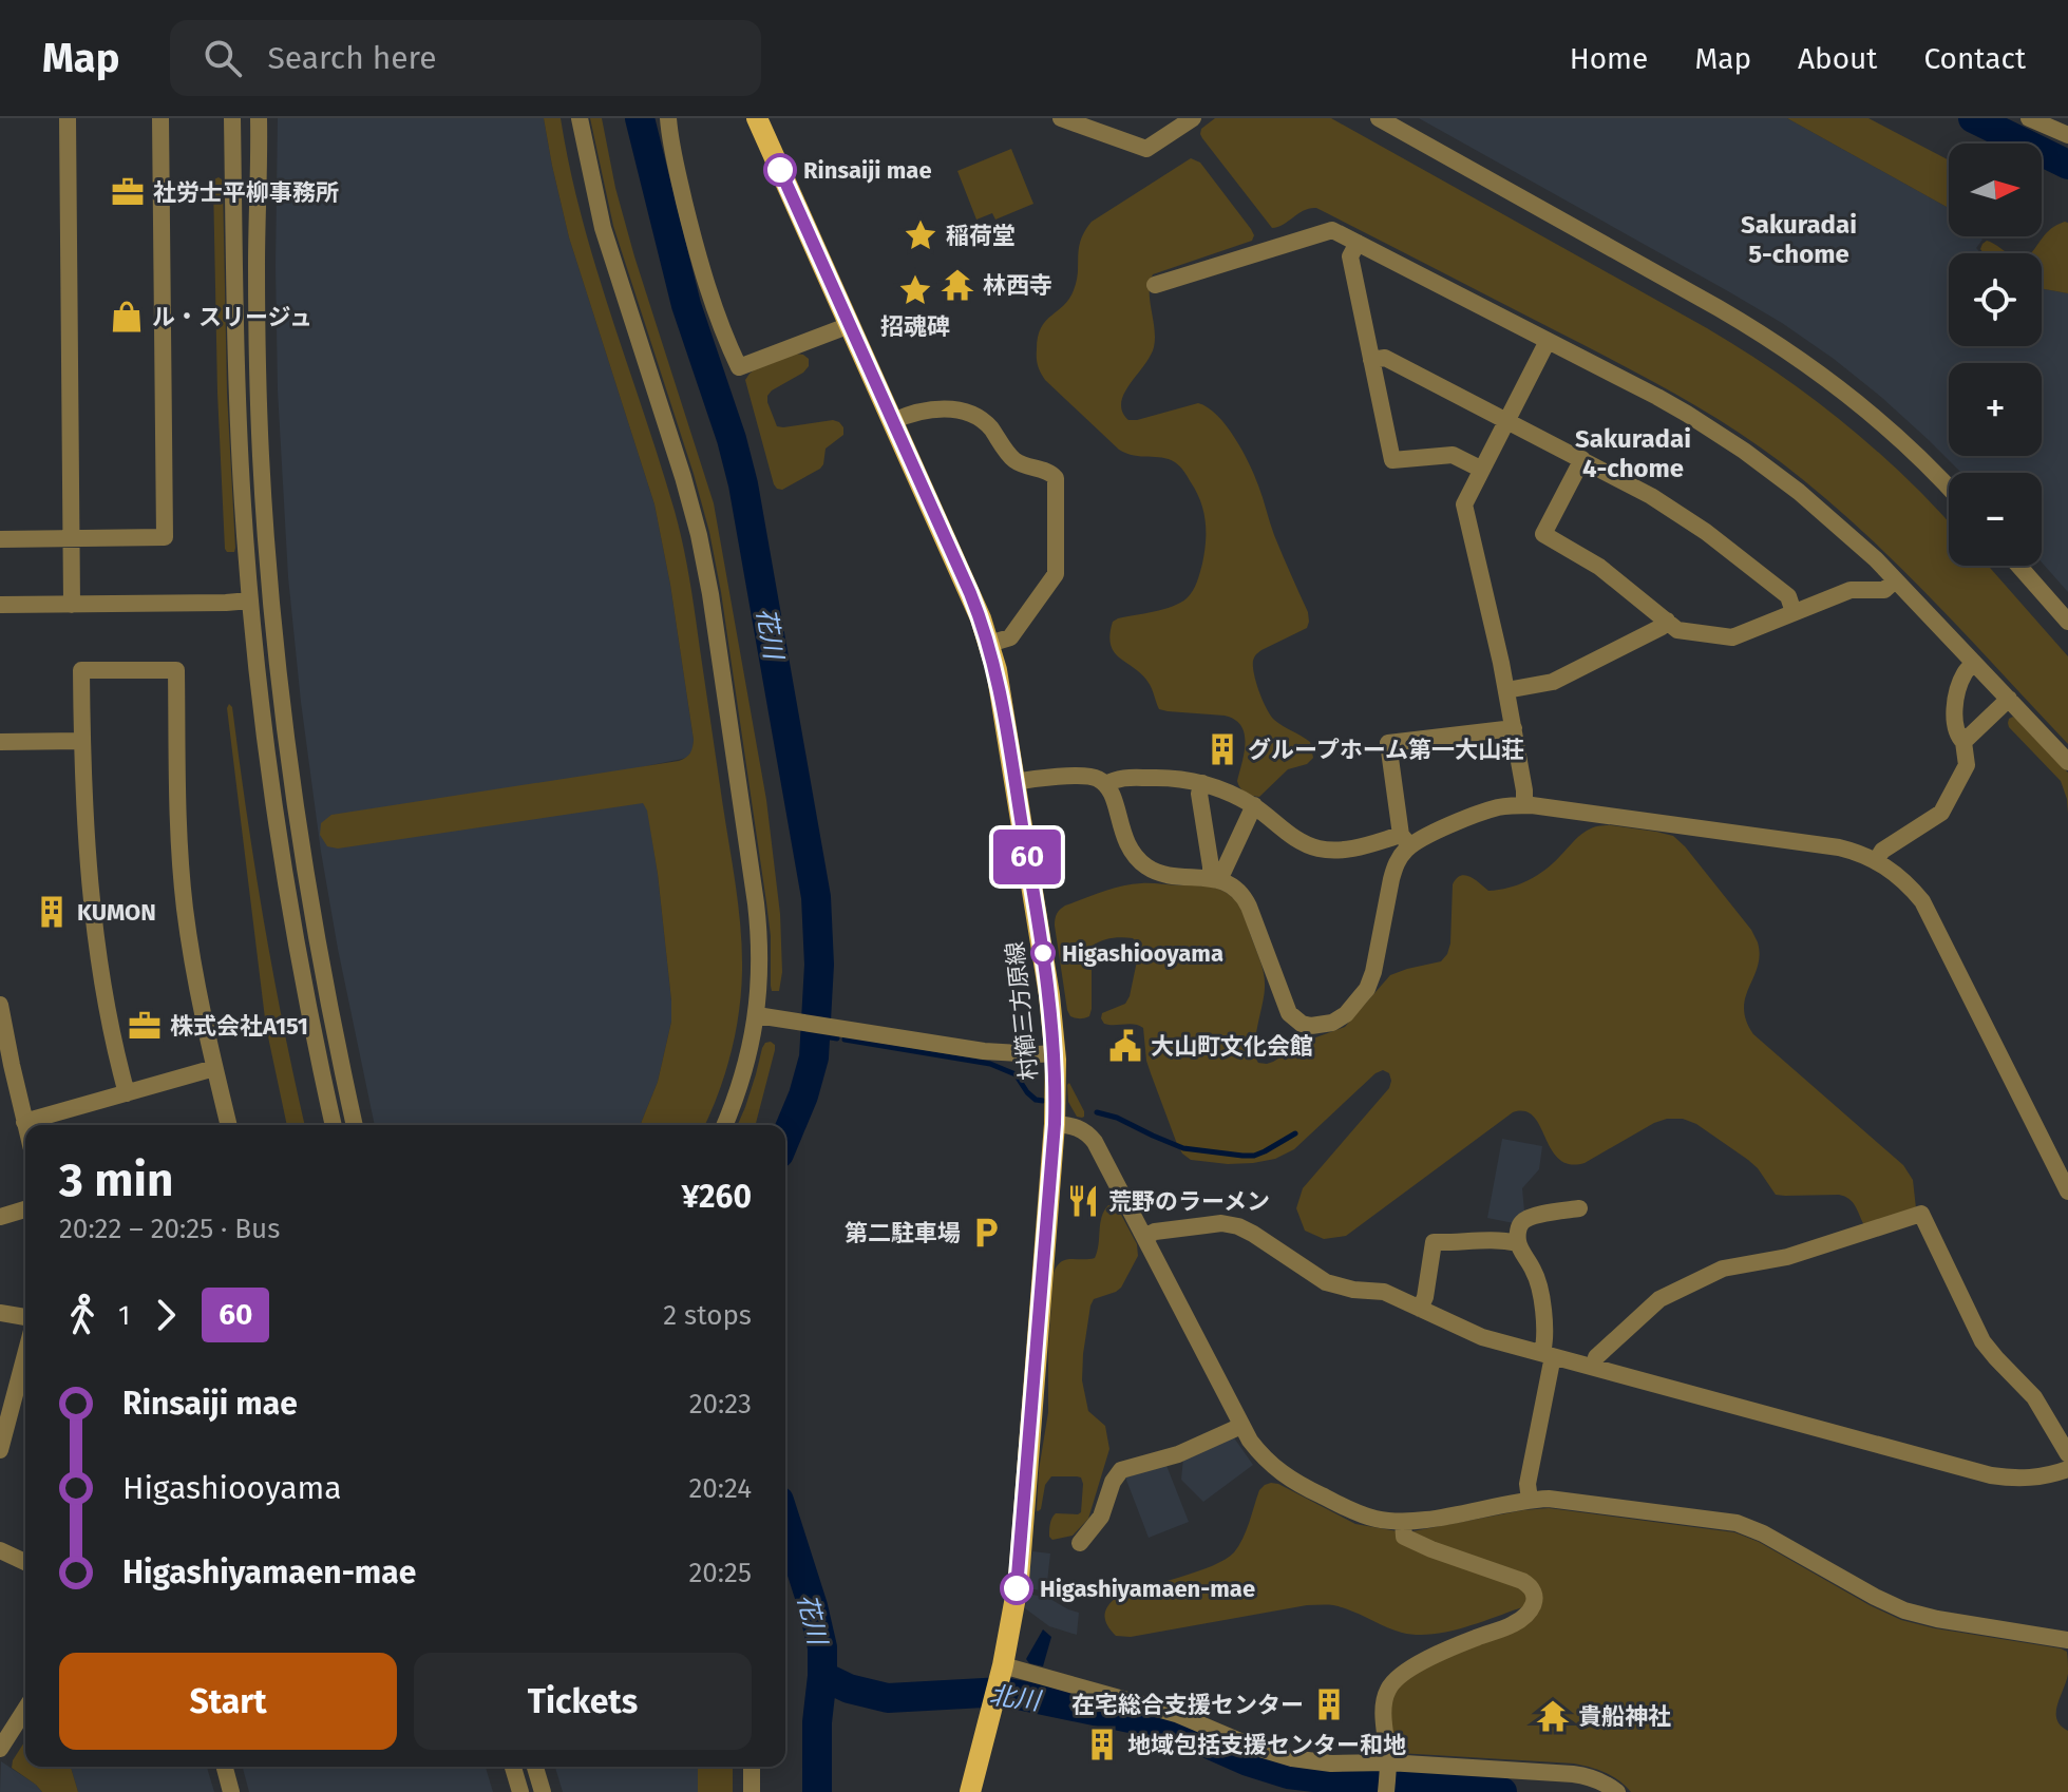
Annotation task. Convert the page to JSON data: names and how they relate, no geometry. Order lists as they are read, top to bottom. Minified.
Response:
{"streets":{"main road":["村櫛三方原線"]},"districts":["Sakuradai 5-chome","Sakuradai 4-chome"],"water":["花川","北川"],"places":{"other":["Rinsaiji mae","Higashiooyama","Higashiyamaen-mae"],"office":["社労士平柳事務所","株式会社A151"],"place":["稲荷堂","招魂碑"],"temple":["林西寺","貴船神社"],"shop":["ル・スリージュ"],"building":["グループホーム第一大山荘","KUMON","在宅総合支援センター","地域包括支援センター和地"],"public building":["大山町文化会館"],"restaurant":["荒野のラーメン"],"parking":["第二駐車場"]},"lines":["bus line 60"],"north":"right","page":{"header":"Map","search":"Search here","nav":["Home","Map","About","Contact"],"on_map":"60","map_buttons":["+","−"],"heading":["3 min","20:22 – 20:25 · Bus","¥260"],"legs":["1","60","2 stops"],"list":[{"name":"Rinsaiji mae","value":"20:23"},{"name":"Higashiooyama","value":"20:24"},{"name":"Higashiyamaen-mae","value":"20:25"}],"buttons":["Start","Tickets"]}}
